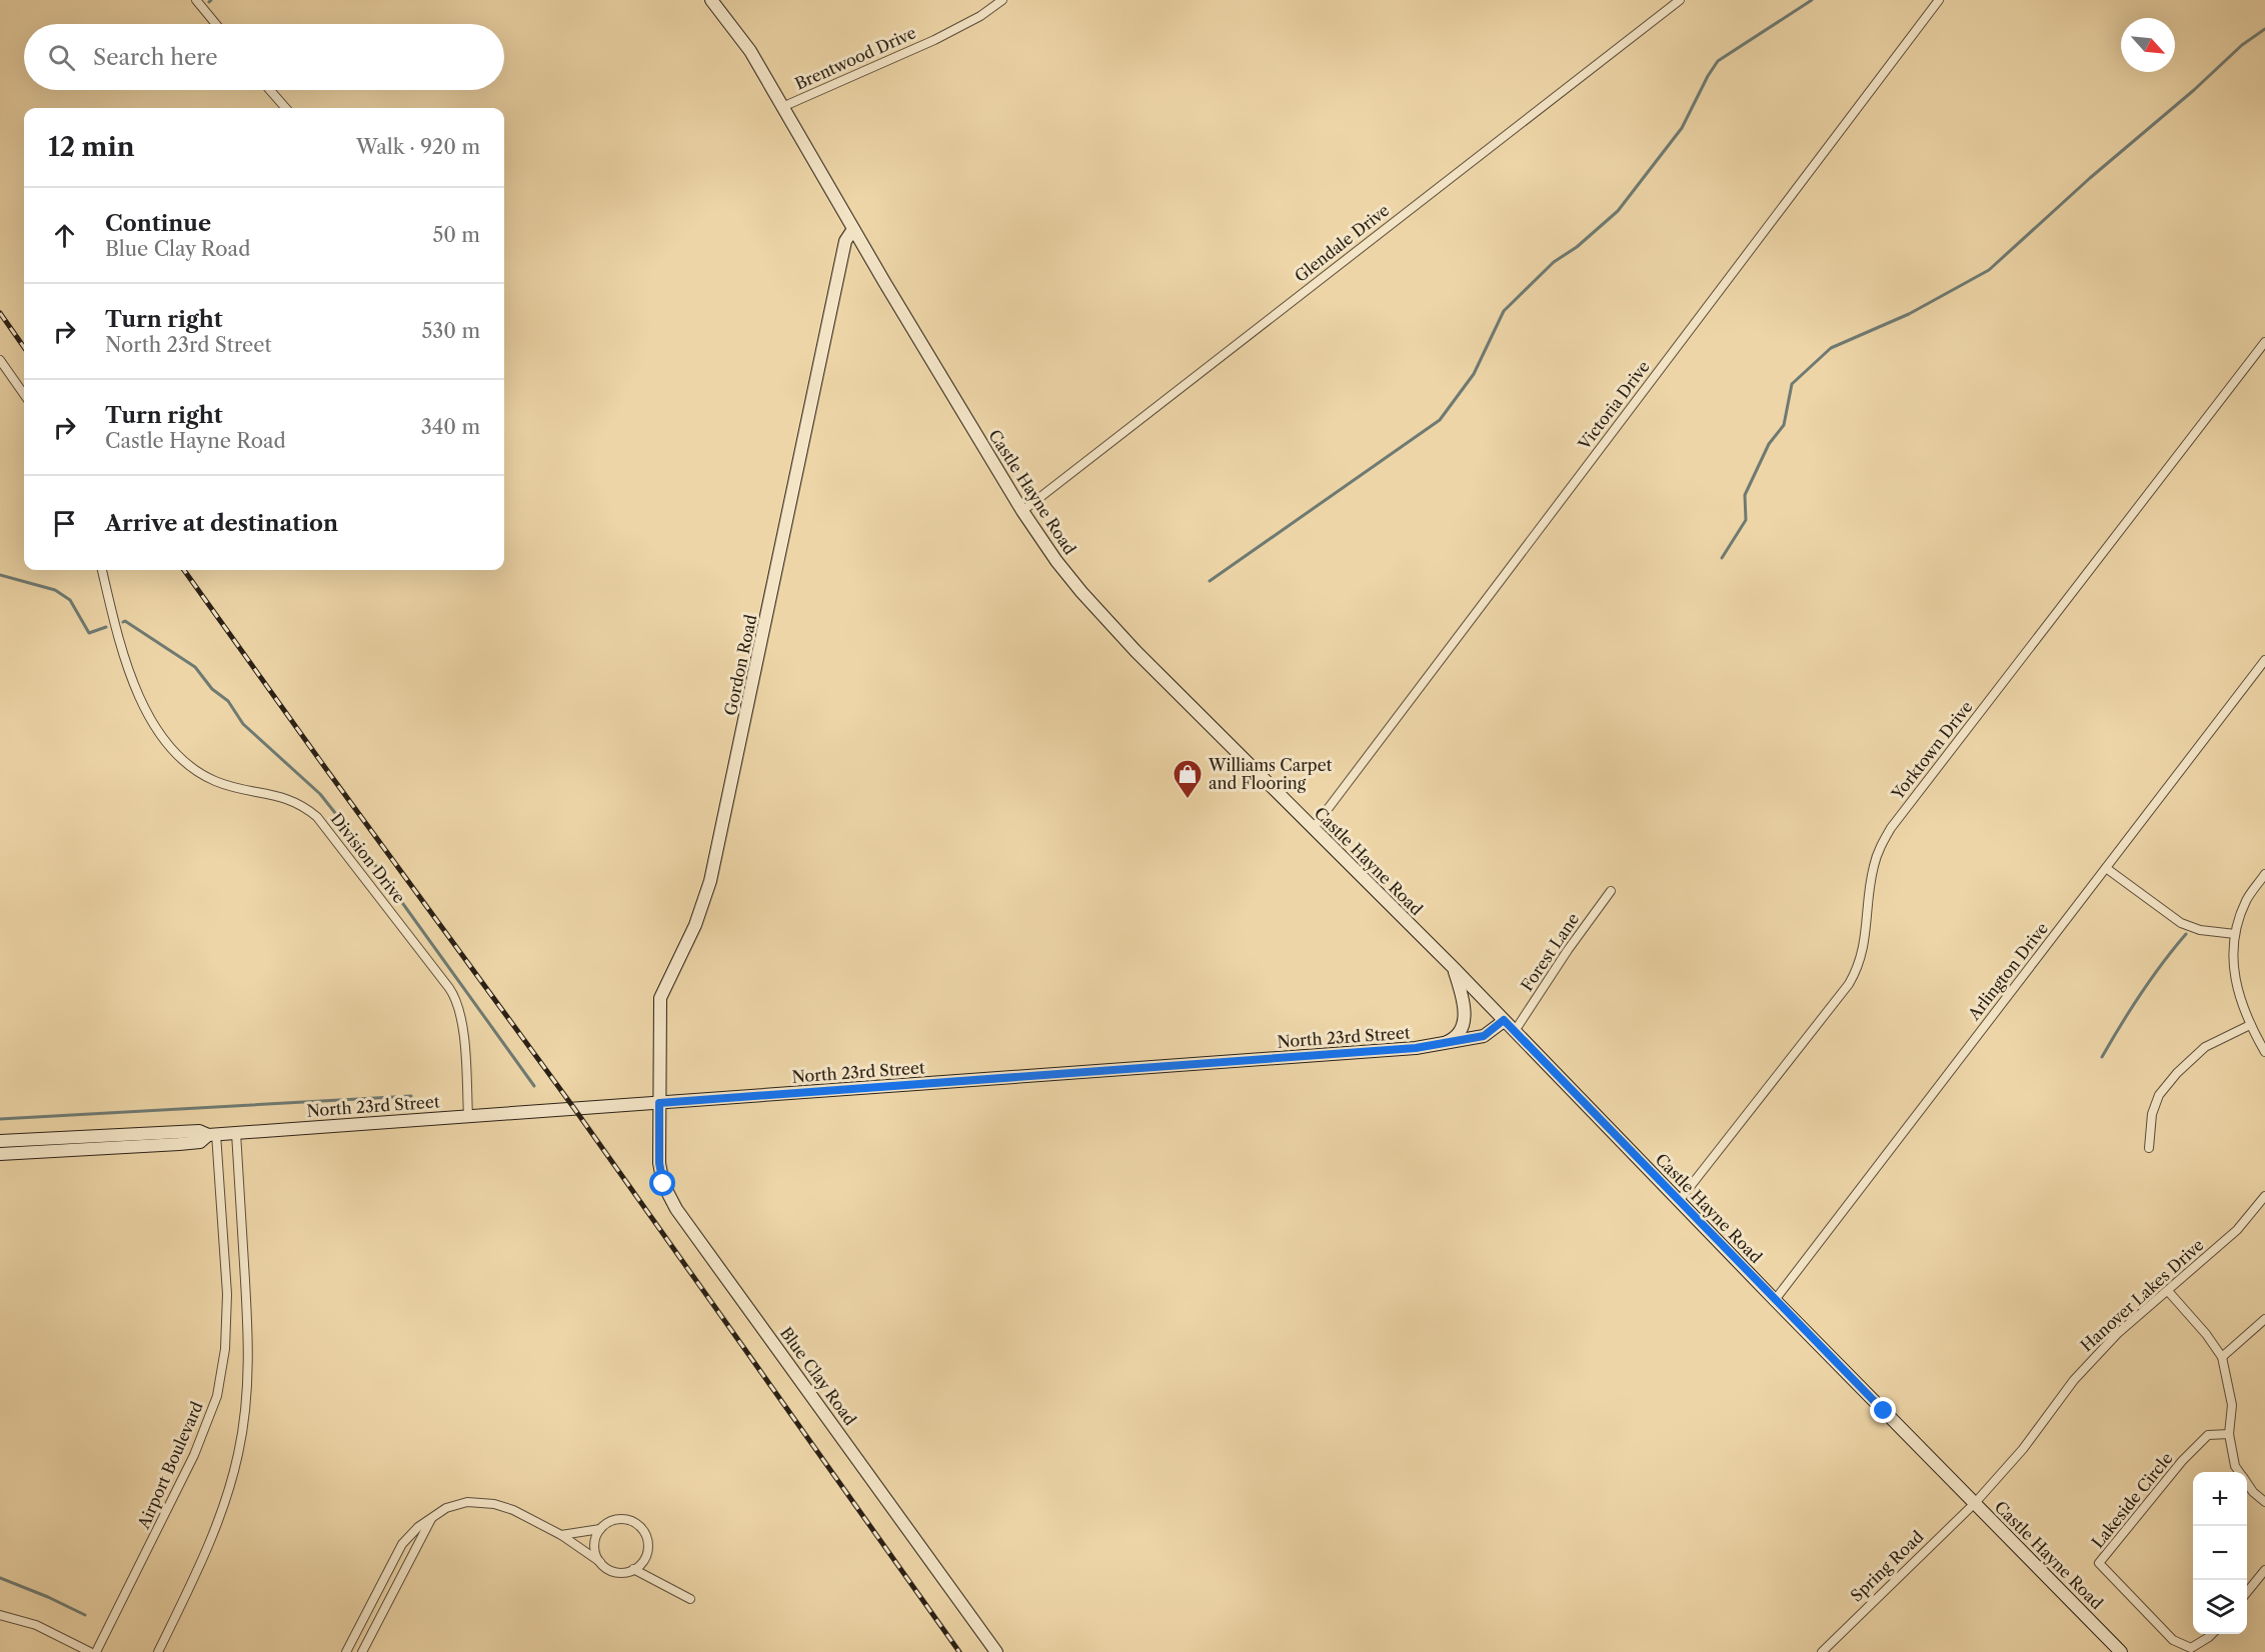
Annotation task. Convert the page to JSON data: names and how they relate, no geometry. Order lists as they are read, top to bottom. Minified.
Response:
{"streets":{"main road":["Castle Hayne Road","Gordon Road","North 23rd Street","Blue Clay Road"],"street":["Brentwood Drive","Glendale Drive","Victoria Drive","Yorktown Drive","Division Drive","Forest Lane","Arlington Drive","Hanover Lakes Drive","Airport Boulevard","Lakeside Circle","Spring Road"]},"crossings":[["Brentwood Drive","Castle Hayne Road"],["Glendale Drive","Castle Hayne Road"],["Victoria Drive","Castle Hayne Road"],["Castle Hayne Road","Gordon Road"],["Castle Hayne Road","Yorktown Drive"],["Castle Hayne Road","Forest Lane"],["Castle Hayne Road","Arlington Drive"],["Castle Hayne Road","North 23rd Street"],["Castle Hayne Road","Hanover Lakes Drive"],["Castle Hayne Road","Spring Road"],["Gordon Road","North 23rd Street"],["Gordon Road","Blue Clay Road"],["Division Drive","North 23rd Street"],["North 23rd Street","Blue Clay Road"],["North 23rd Street","Airport Boulevard"],["Hanover Lakes Drive","Spring Road"]],"places":{"shop":["Williams Carpet and Flooring"]},"north":"bottom right","page":{"search":"Search here","heading":["12 min","Walk · 920 m"],"list":[["Continue","Blue Clay Road","50 m"],["Turn right","North 23rd Street","530 m"],["Turn right","Castle Hayne Road","340 m"],"Arrive at destination"],"map_buttons":["+","−"]}}
